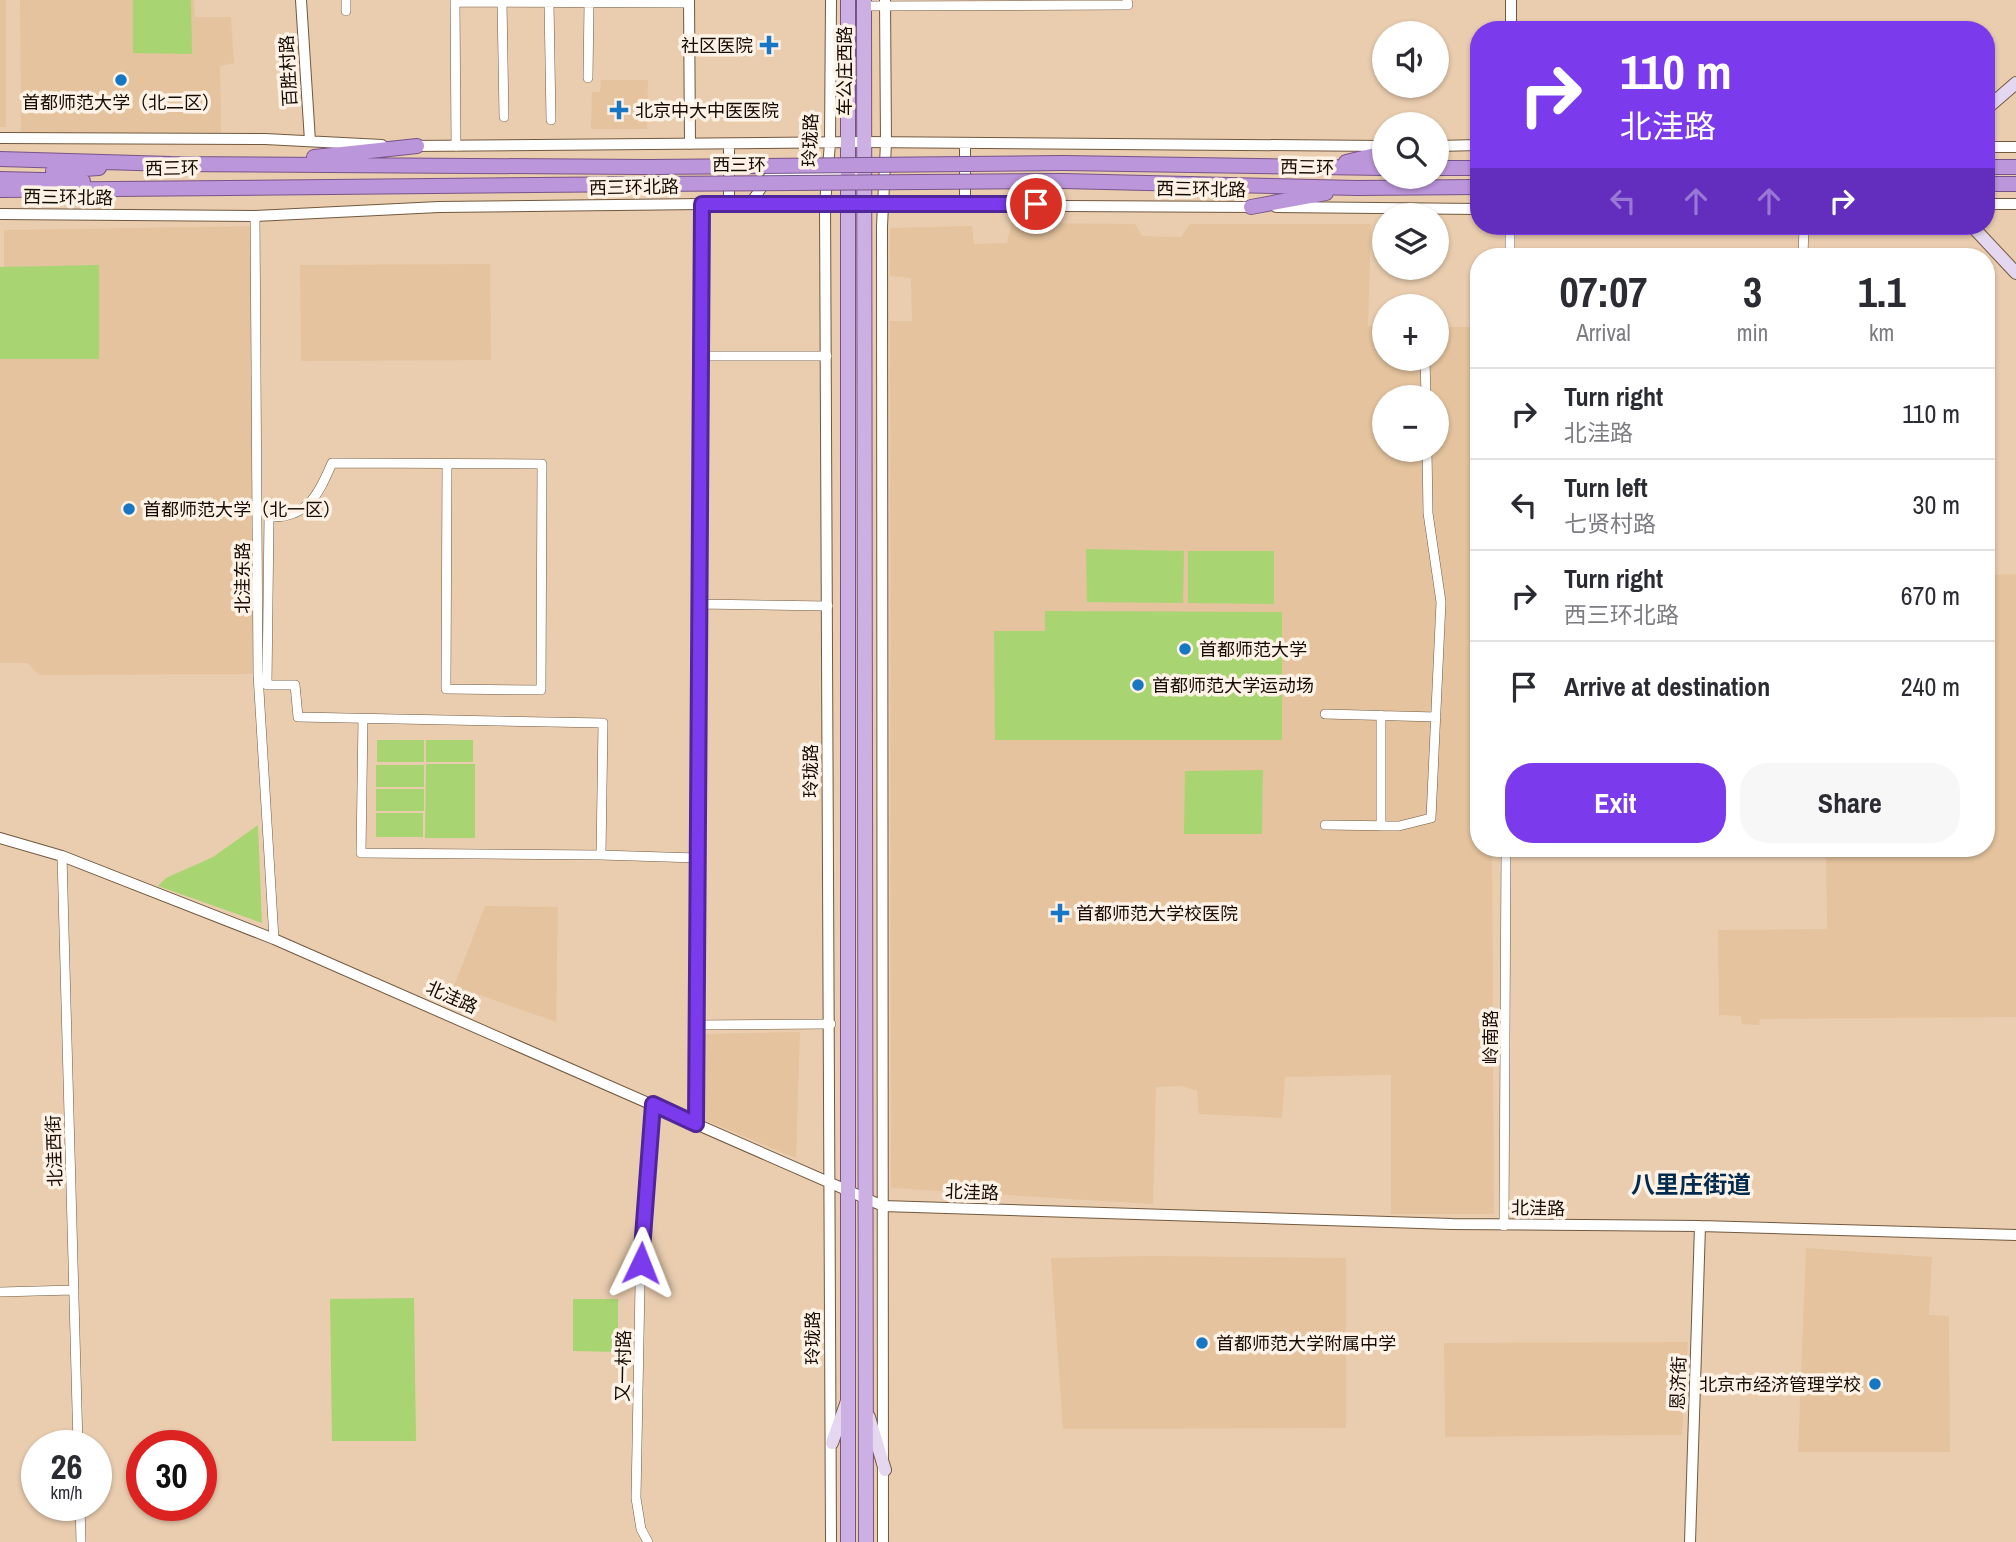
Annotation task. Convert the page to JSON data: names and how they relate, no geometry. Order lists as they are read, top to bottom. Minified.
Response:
{"streets":{"highway":["西三环"],"main road":["车公庄西路","玲珑路"],"street":["百胜村路","西三环北路","北洼东路","北洼路","岭南路","北洼西街","又一村路","恩济街"]},"crossings":[["车公庄西路","玲珑路"],["车公庄西路","西三环北路"],["玲珑路","西三环北路"],["玲珑路","北洼路"],["西三环北路","北洼东路"],["北洼东路","北洼路"],["北洼路","岭南路"],["北洼路","北洼西街"],["北洼路","又一村路"],["北洼路","恩济街"]],"districts":["八里庄街道"],"places":{"health":["社区医院","北京中大中医医院","首都师范大学校医院"],"other":["首都师范大学（北二区）","首都师范大学（北一区）","首都师范大学","首都师范大学运动场","首都师范大学附属中学","北京市经济管理学校"]},"page":{"map_buttons":["+","−"],"turn":["110 m","北洼路"],"eta":["07:07","Arrival","3","min","1.1","km"],"list":[{"name":"Turn right","note":"北洼路","value":"110 m"},{"name":"Turn left","note":"七贤村路","value":"30 m"},{"name":"Turn right","note":"西三环北路","value":"670 m"},{"name":"Arrive at destination","value":"240 m"}],"buttons":["Exit","Share"],"speed":"26 km/h","limit":"30"}}
